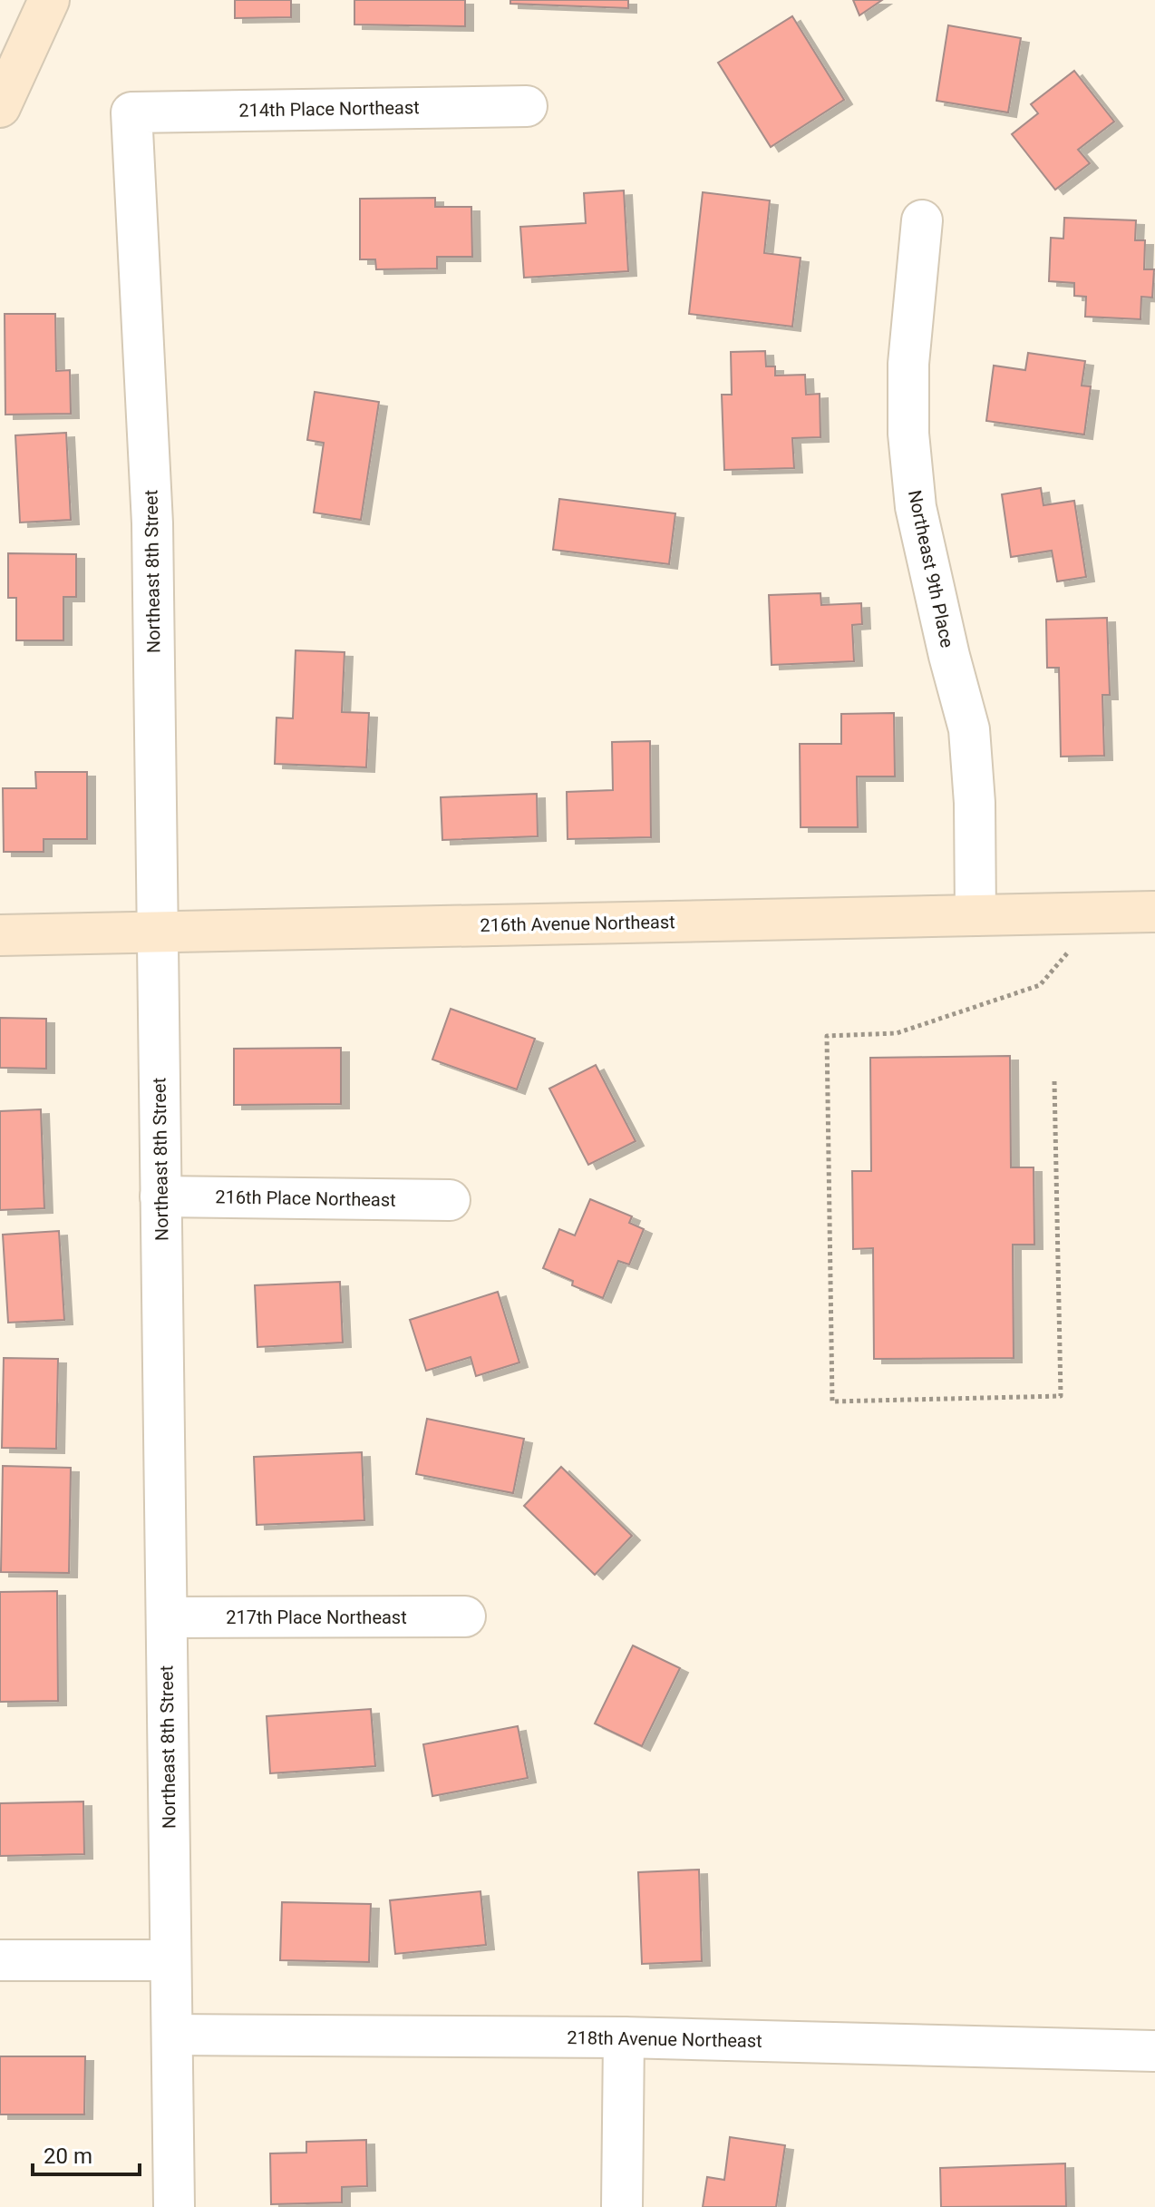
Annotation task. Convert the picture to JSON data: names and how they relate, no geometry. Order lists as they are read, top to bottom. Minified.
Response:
{"streets":{"street":["214th Place Northeast","Northeast 9th Place","Northeast 8th Street","216th Avenue Northeast","216th Place Northeast","217th Place Northeast","218th Avenue Northeast"]},"crossings":[["214th Place Northeast","Northeast 8th Street"],["Northeast 9th Place","216th Avenue Northeast"],["Northeast 8th Street","216th Avenue Northeast"],["Northeast 8th Street","216th Place Northeast"],["Northeast 8th Street","217th Place Northeast"],["Northeast 8th Street","218th Avenue Northeast"]],"scale_bar":"20 m"}
